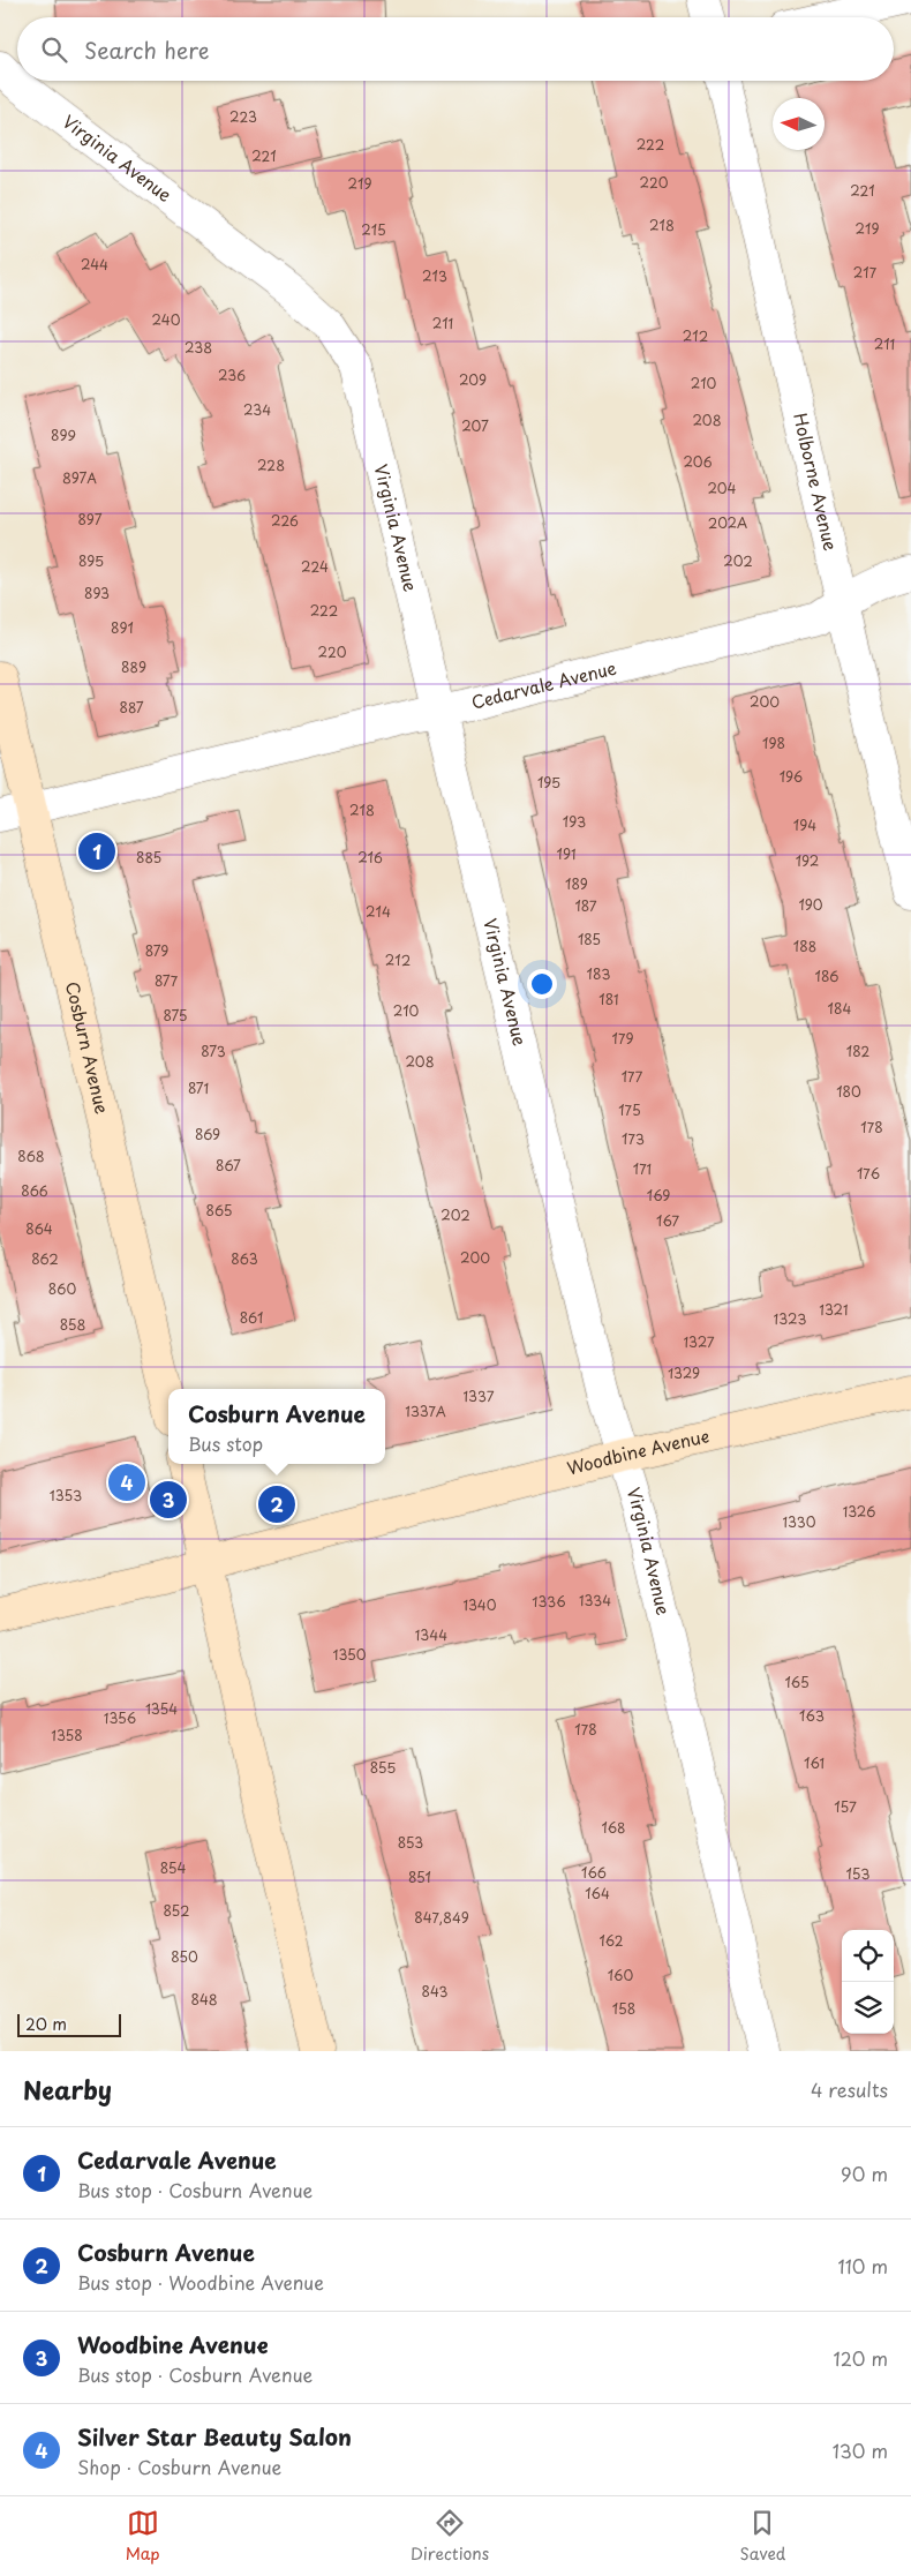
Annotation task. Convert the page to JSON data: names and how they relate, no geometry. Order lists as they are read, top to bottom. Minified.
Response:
{"streets":{"street":["Virginia Avenue","Holborne Avenue","Cedarvale Avenue","Cosburn Avenue","Woodbine Avenue"]},"crossings":[["Virginia Avenue","Cedarvale Avenue"],["Virginia Avenue","Woodbine Avenue"],["Holborne Avenue","Cedarvale Avenue"],["Cedarvale Avenue","Cosburn Avenue"]],"house_numbers":["223","222","221","220","219","221","218","219","215","244","217","213","240","211","212","211","238","236","209","210","234","208","207","899","206","228","897A","204","897","226","202A","895","202","224","893","222","891","220","889","200","887","198","196","195","218","193","194","191","885","216","192","189","190","187","214","185","188","879","212","183","186","877","181","184","210","875","179","873","182","208","177","871","180","175","178","869","173","868","867","171","176","866","169","865","202","167","864","200","862","863","860","1321","861","1323","858","1327","1329","1337","1337A","1353","1326","1330","1334","1336","1340","1344","1350","165","1354","163","1356","178","1358","161","855","157","168","853","854","166","153","851","164","852","847,849","162","850","160","843","848","158"],"scale_bar":"20 m","north":"left","page":{"search":"Search here","pins":["1","4","3","2"],"popup":["Cosburn Avenue","Bus stop"],"scale":"20 m","heading":["Nearby","4 results"],"list":[{"mark":"1","name":"Cedarvale Avenue","note":"Bus stop · Cosburn Avenue","value":"90 m"},{"mark":"2","name":"Cosburn Avenue","note":"Bus stop · Woodbine Avenue","value":"110 m"},{"mark":"3","name":"Woodbine Avenue","note":"Bus stop · Cosburn Avenue","value":"120 m"},{"mark":"4","name":"Silver Star Beauty Salon","note":"Shop · Cosburn Avenue","value":"130 m"}],"nav":["Map","Directions","Saved"]}}
